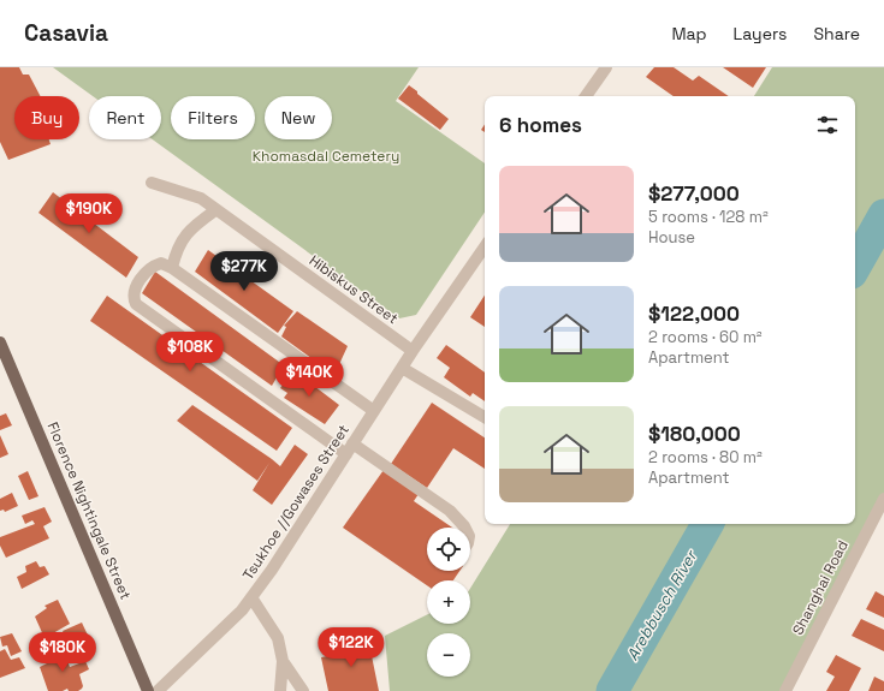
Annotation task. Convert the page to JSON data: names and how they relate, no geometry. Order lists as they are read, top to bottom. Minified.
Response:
{"streets":{"main road":["Florence Nightingale Street"],"street":["Hibiskus Street","Tsukhoe //Gowases Street","Shanghai Road"]},"crossings":[["Hibiskus Street","Tsukhoe //Gowases Street"]],"water":["Arebbusch River"],"parks":["Khomasdal Cemetery"],"page":{"header":"Casavia","nav":["Map","Layers","Share"],"chip":["Buy","Rent","Filters","New"],"heading":"6 homes","list":[{"name":"$277,000","note":"5 rooms · 128 m² · House"},{"name":"$122,000","note":"2 rooms · 60 m² · Apartment"},{"name":"$180,000","note":"2 rooms · 80 m² · Apartment"}],"price":["$190K","$277K","$108K","$140K","$122K","$180K"],"map_buttons":["+","−"]}}
